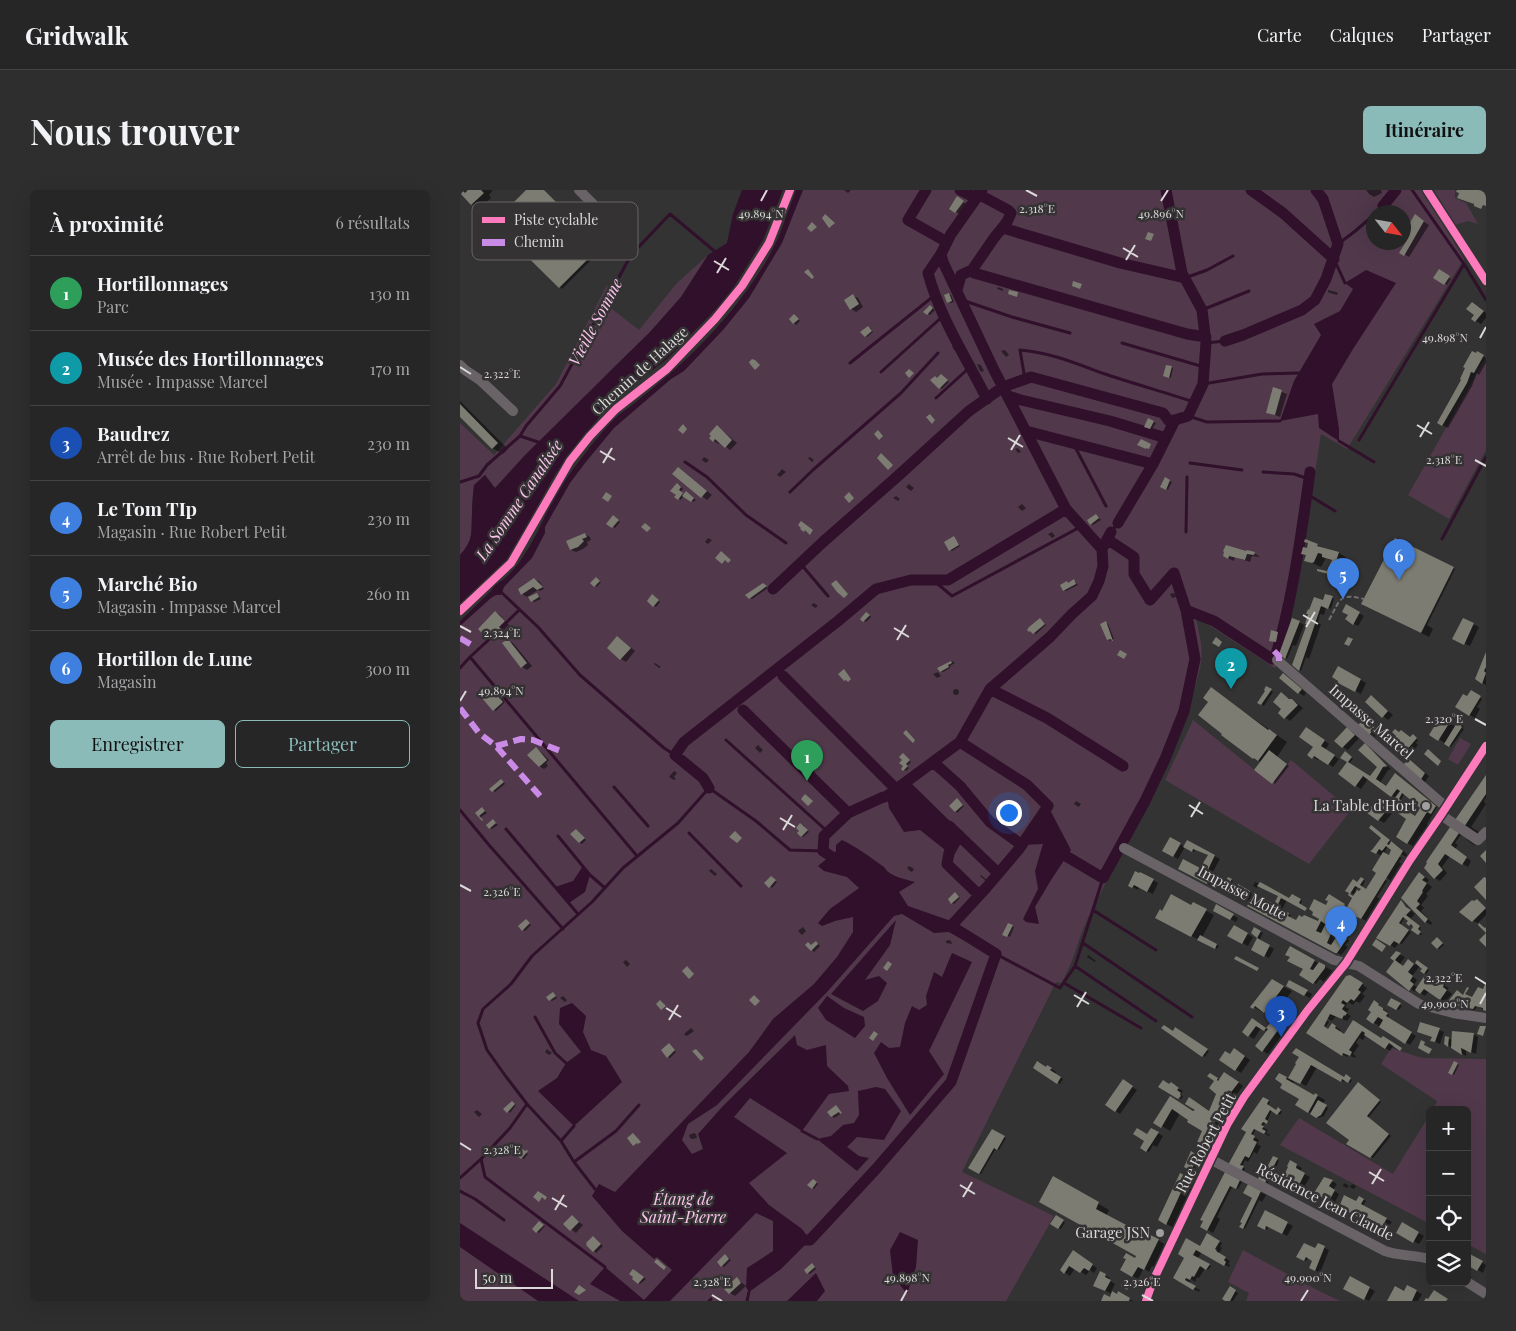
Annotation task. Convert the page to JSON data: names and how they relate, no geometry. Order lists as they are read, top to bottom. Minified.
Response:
{"streets":{"street":["Chemin de Halage","Impasse Marcel","Impasse Motte","Rue Robert Petit","Résidence Jean Claude"]},"crossings":[["Impasse Marcel","Rue Robert Petit"],["Impasse Motte","Rue Robert Petit"],["Rue Robert Petit","Résidence Jean Claude"]],"water":["Vieille Somme","La Somme Canalisée","Étang de Saint-Pierre"],"places":["La Table d'Hort","Garage JSN"],"legend":["Piste cyclable","Chemin"],"scale_bar":"50 m","north":"bottom right","page":{"header":"Gridwalk","nav":["Carte","Calques","Partager"],"buttons":["Itinéraire",["Enregistrer","Partager"]],"title":"Nous trouver","heading":["À proximité","6 résultats"],"list":[{"mark":"1","name":"Hortillonnages","note":"Parc","value":"130 m"},{"mark":"2","name":"Musée des Hortillonnages","note":"Musée · Impasse Marcel","value":"170 m"},{"mark":"3","name":"Baudrez","note":"Arrêt de bus · Rue Robert Petit","value":"230 m"},{"mark":"4","name":"Le Tom TIp","note":"Magasin · Rue Robert Petit","value":"230 m"},{"mark":"5","name":"Marché Bio","note":"Magasin · Impasse Marcel","value":"260 m"},{"mark":"6","name":"Hortillon de Lune","note":"Magasin","value":"300 m"}],"pins":["6","5","2","1","4","3"],"map_buttons":["+","−"],"scale":"50 m"},"coordinates":["2.318°E","49.894°N","49.896°N","49.898°N","2.322°E","2.324°E","2.320°E","2.326°E","49.900°N","2.328°E"]}
